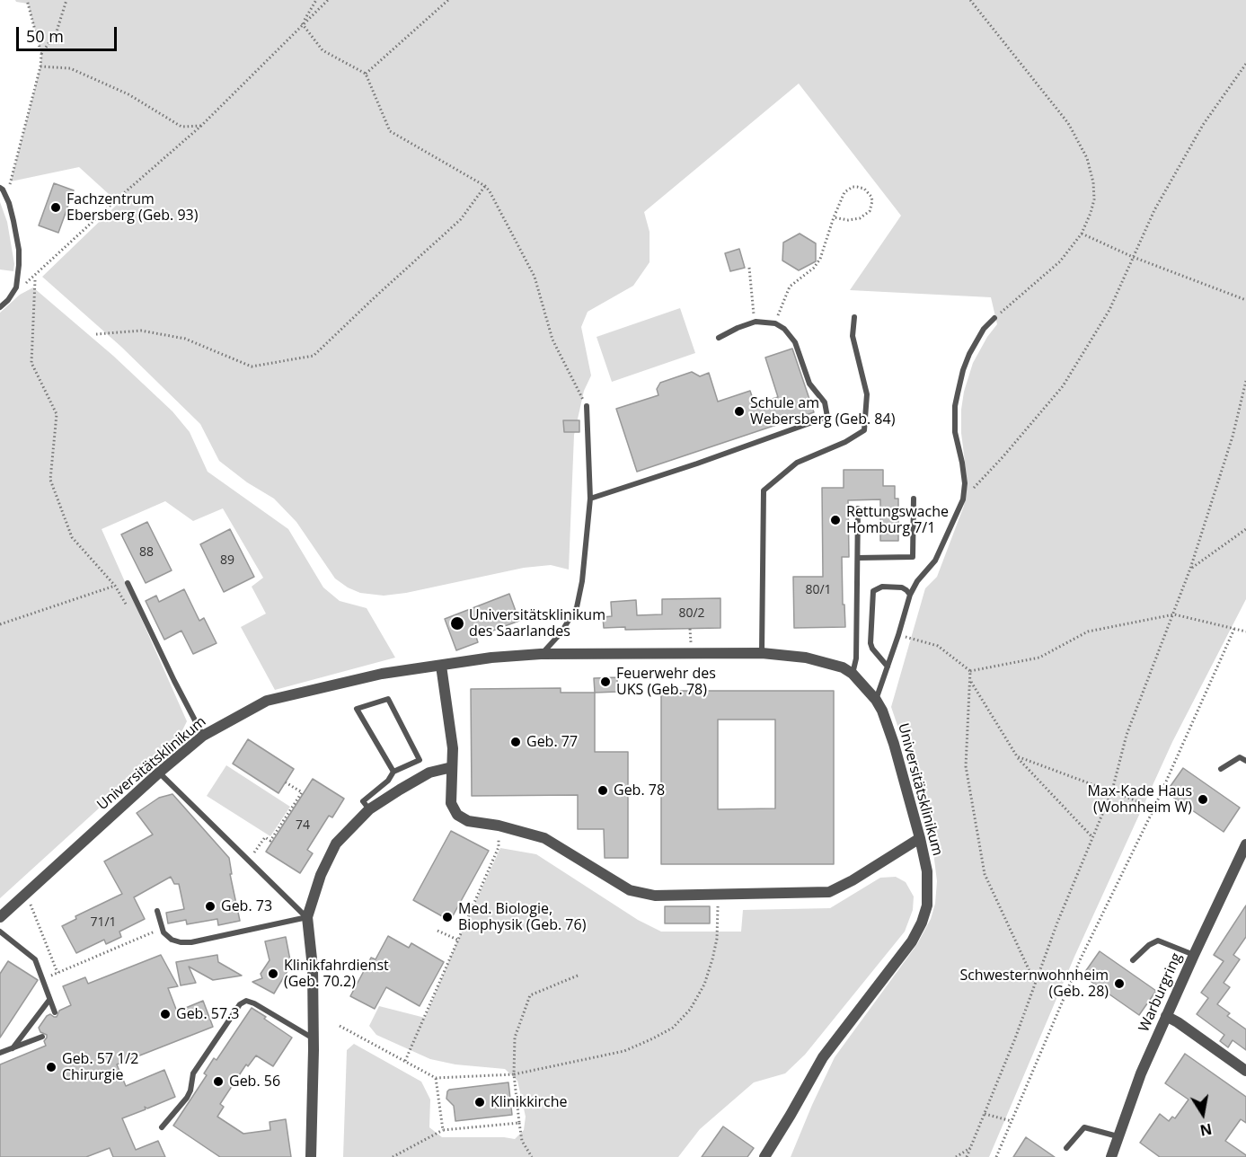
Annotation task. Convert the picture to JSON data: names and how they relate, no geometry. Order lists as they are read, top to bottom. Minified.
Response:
{"streets":{"street":["Universitätsklinikum","Warburgring"]},"places":["Fachzentrum Ebersberg (Geb. 93)","Schule am Webersberg (Geb. 84)","Rettungswache Homburg 7/1","Universitätsklinikum des Saarlandes","Feuerwehr des UKS (Geb. 78)","Geb. 77","Geb. 78","Max-Kade Haus (Wohnheim W)","Geb. 73","Med. Biologie, Biophysik (Geb. 76)","Klinikfahrdienst (Geb. 70.2)","Schwesternwohnheim (Geb. 28)","Geb. 57.3","Geb. 57 1/2 Chirurgie","Geb. 56","Klinikkirche"],"house_numbers":["88","89","80/1","80/2","74","71/1"],"scale_bar":"50 m","north":"bottom"}
